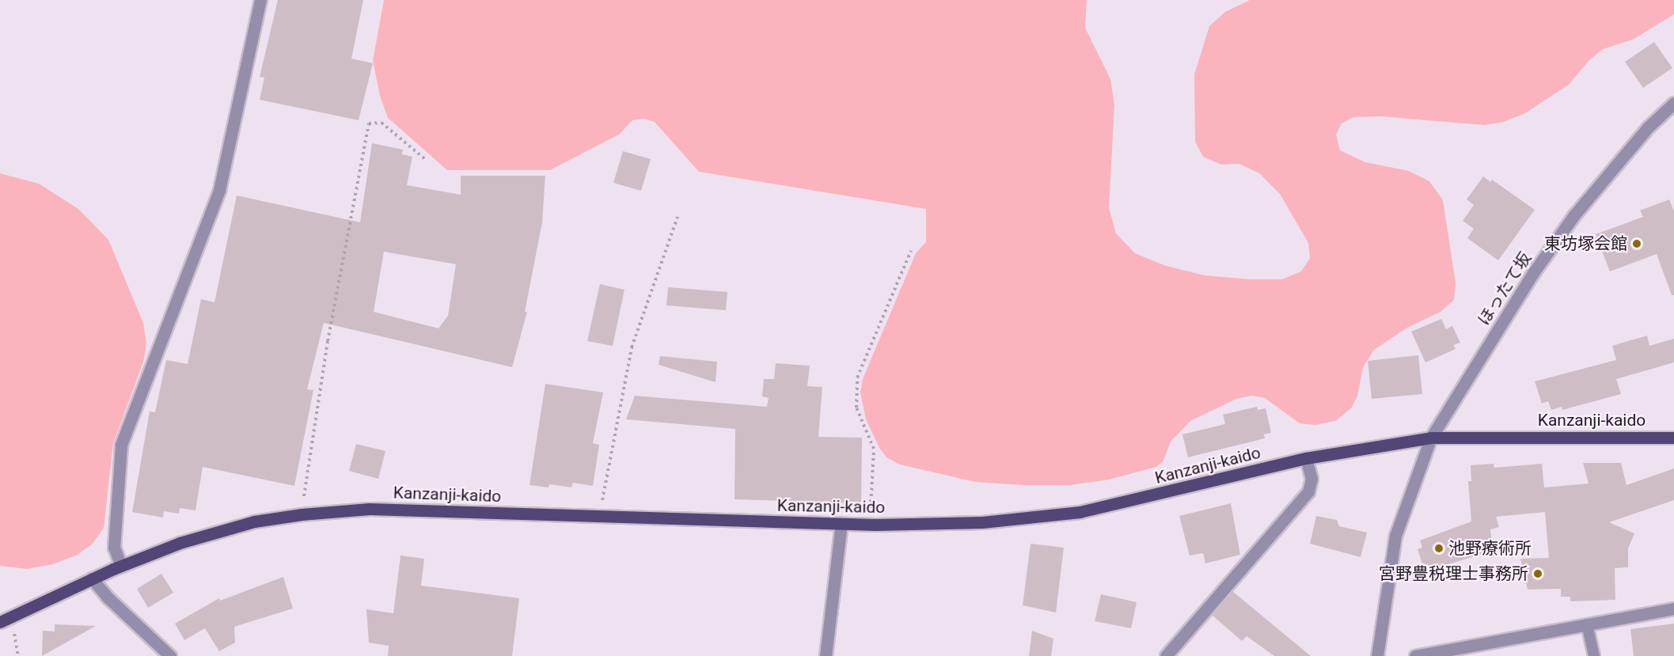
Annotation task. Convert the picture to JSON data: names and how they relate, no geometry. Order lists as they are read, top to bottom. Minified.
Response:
{"streets":{"main road":["Kanzanji-kaido"],"street":["ほったて坂"]},"crossings":[["ほったて坂","Kanzanji-kaido"]],"places":["東坊塚会館","池野療術所","宮野豊税理士事務所"]}
